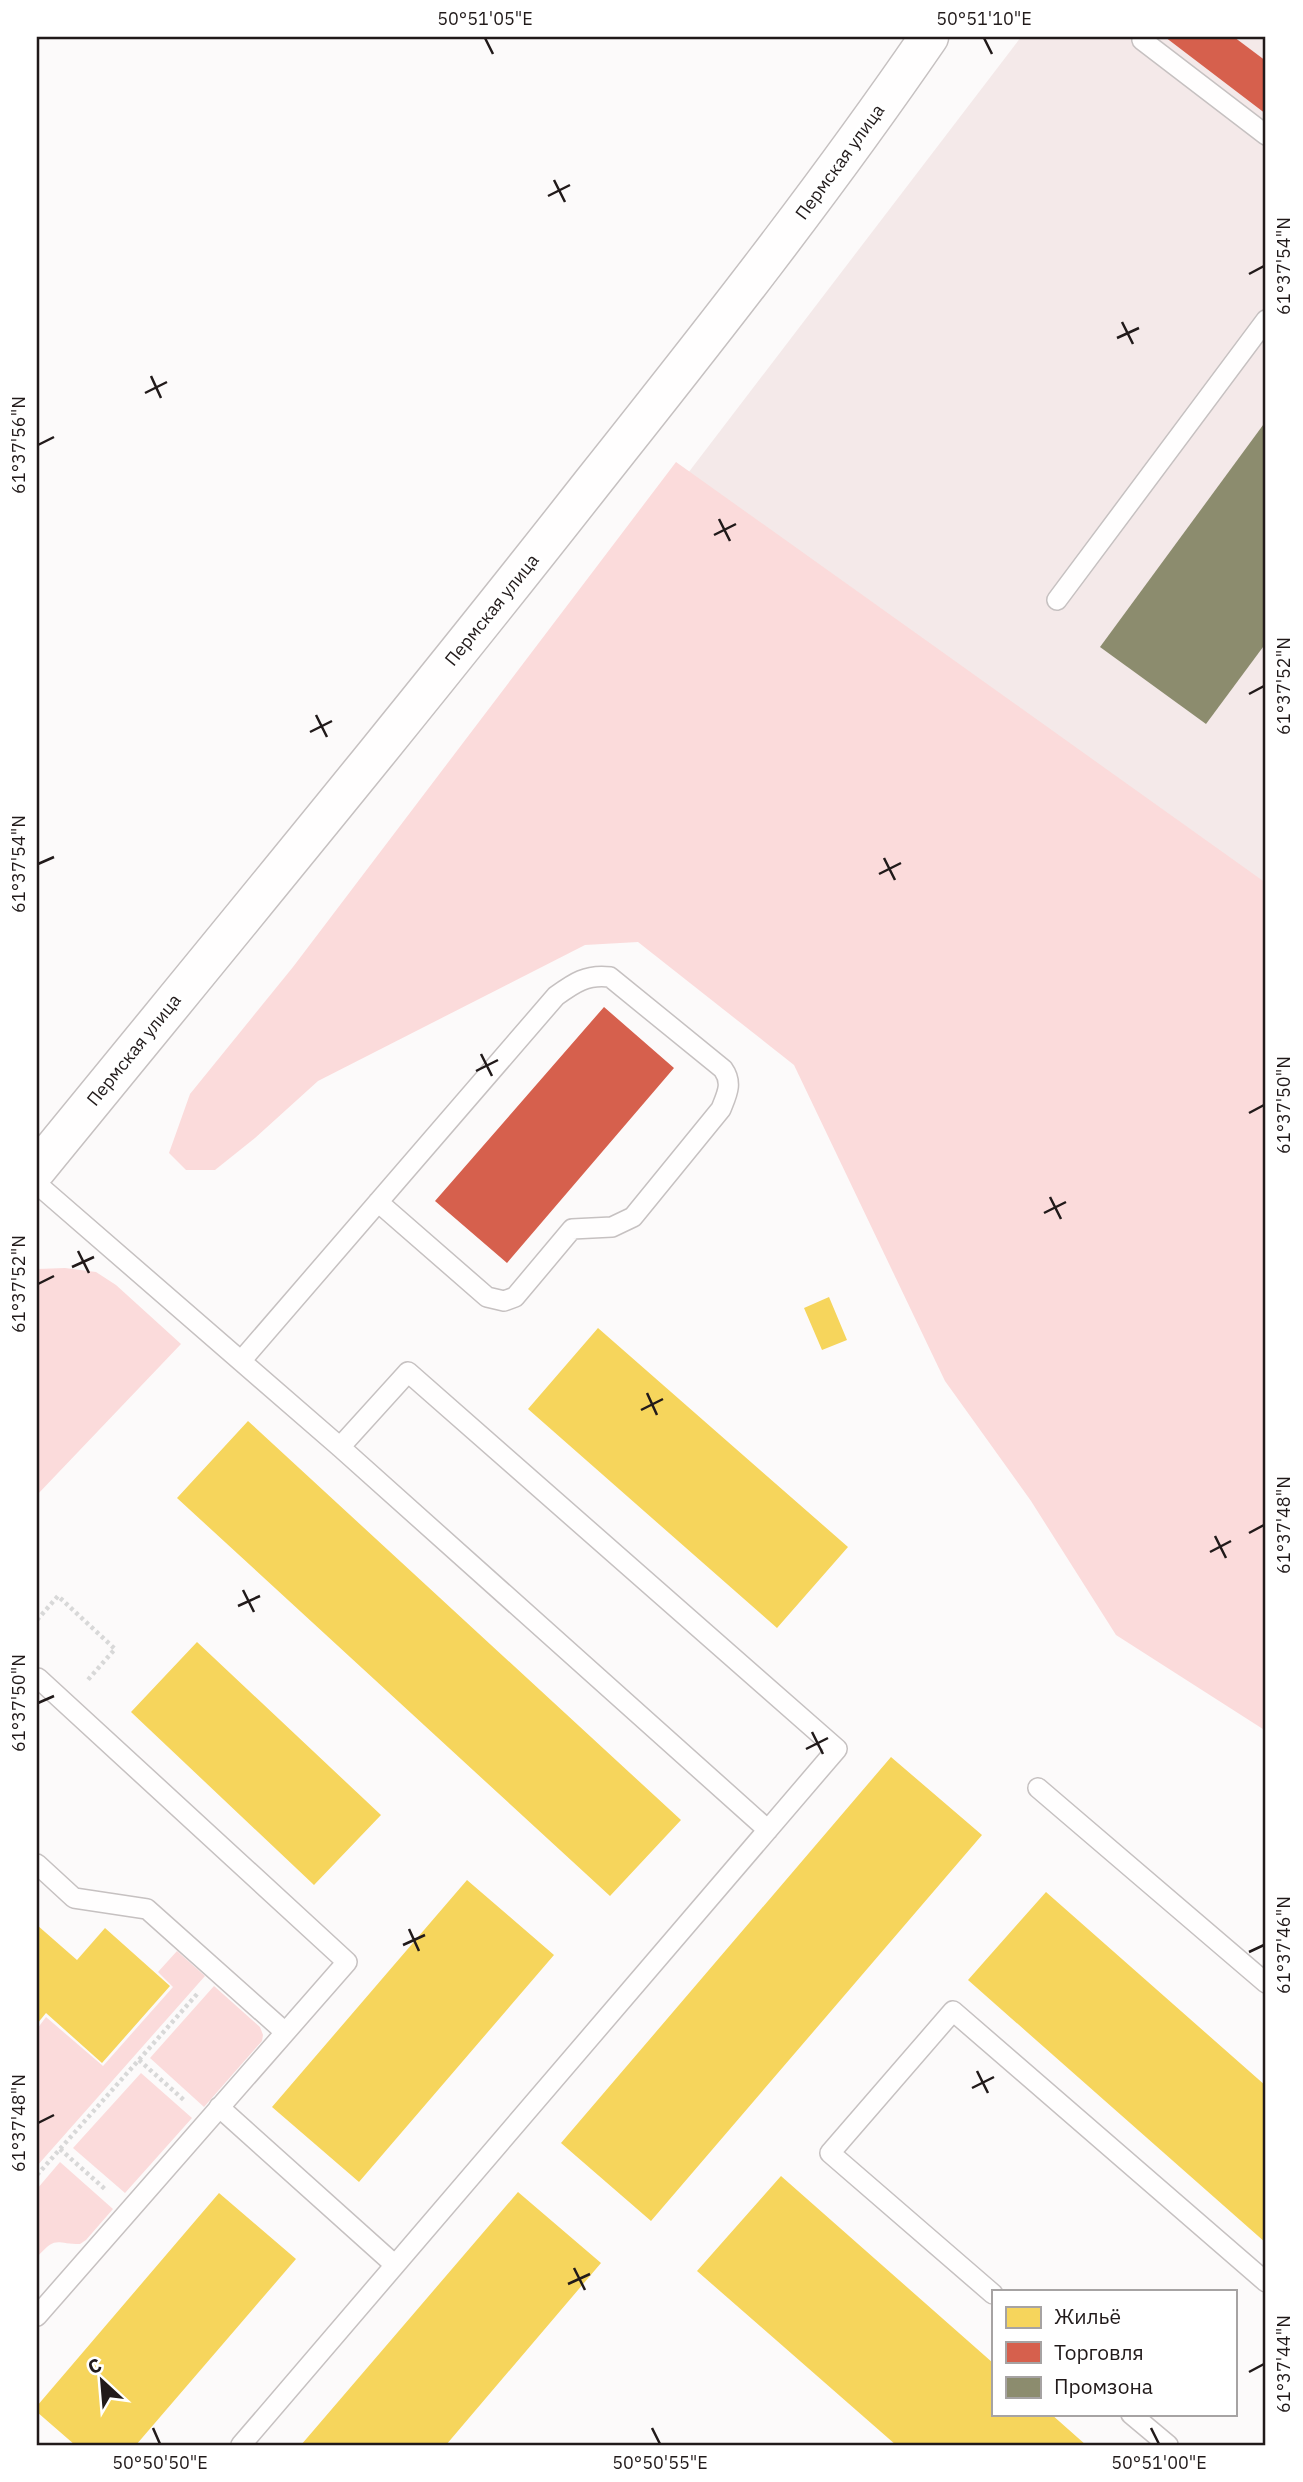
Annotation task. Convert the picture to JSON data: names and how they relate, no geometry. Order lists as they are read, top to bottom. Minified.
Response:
{"streets":{"main road":["Пермская улица"]},"legend":["Жильё","Торговля","Промзона"],"north":"top left","coordinates":["50°51'05\"E","50°51'10\"E","61°37'54\"N","61°37'56\"N","61°37'52\"N","61°37'50\"N","61°37'48\"N","61°37'46\"N","61°37'44\"N","50°50'50\"E","50°50'55\"E","50°51'00\"E"]}
